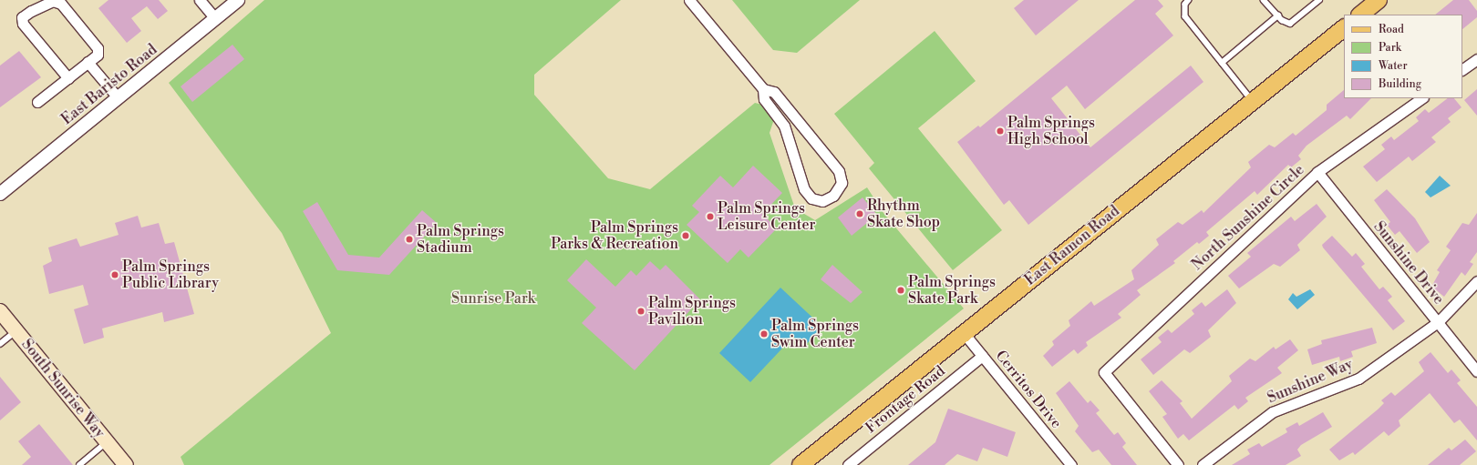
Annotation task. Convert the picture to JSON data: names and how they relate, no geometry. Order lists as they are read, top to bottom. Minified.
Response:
{"streets":{"main road":["East Ramon Road","South Sunrise Way"],"street":["East Baristo Road","North Sunshine Circle","Sunshine Drive","Sunshine Way","Cerritos Drive","Frontage Road"]},"crossings":[["North Sunshine Circle","Sunshine Drive"],["East Ramon Road","Cerritos Drive"],["Sunshine Drive","Sunshine Way"],["Cerritos Drive","Frontage Road"]],"parks":["Sunrise Park"],"places":["Palm Springs High School","Rhythm Skate Shop","Palm Springs Leisure Center","Palm Springs Parks & Recreation","Palm Springs Stadium","Palm Springs Public Library","Palm Springs Skate Park","Palm Springs Pavilion","Palm Springs Swim Center"],"legend":["Road","Park","Water","Building"]}
